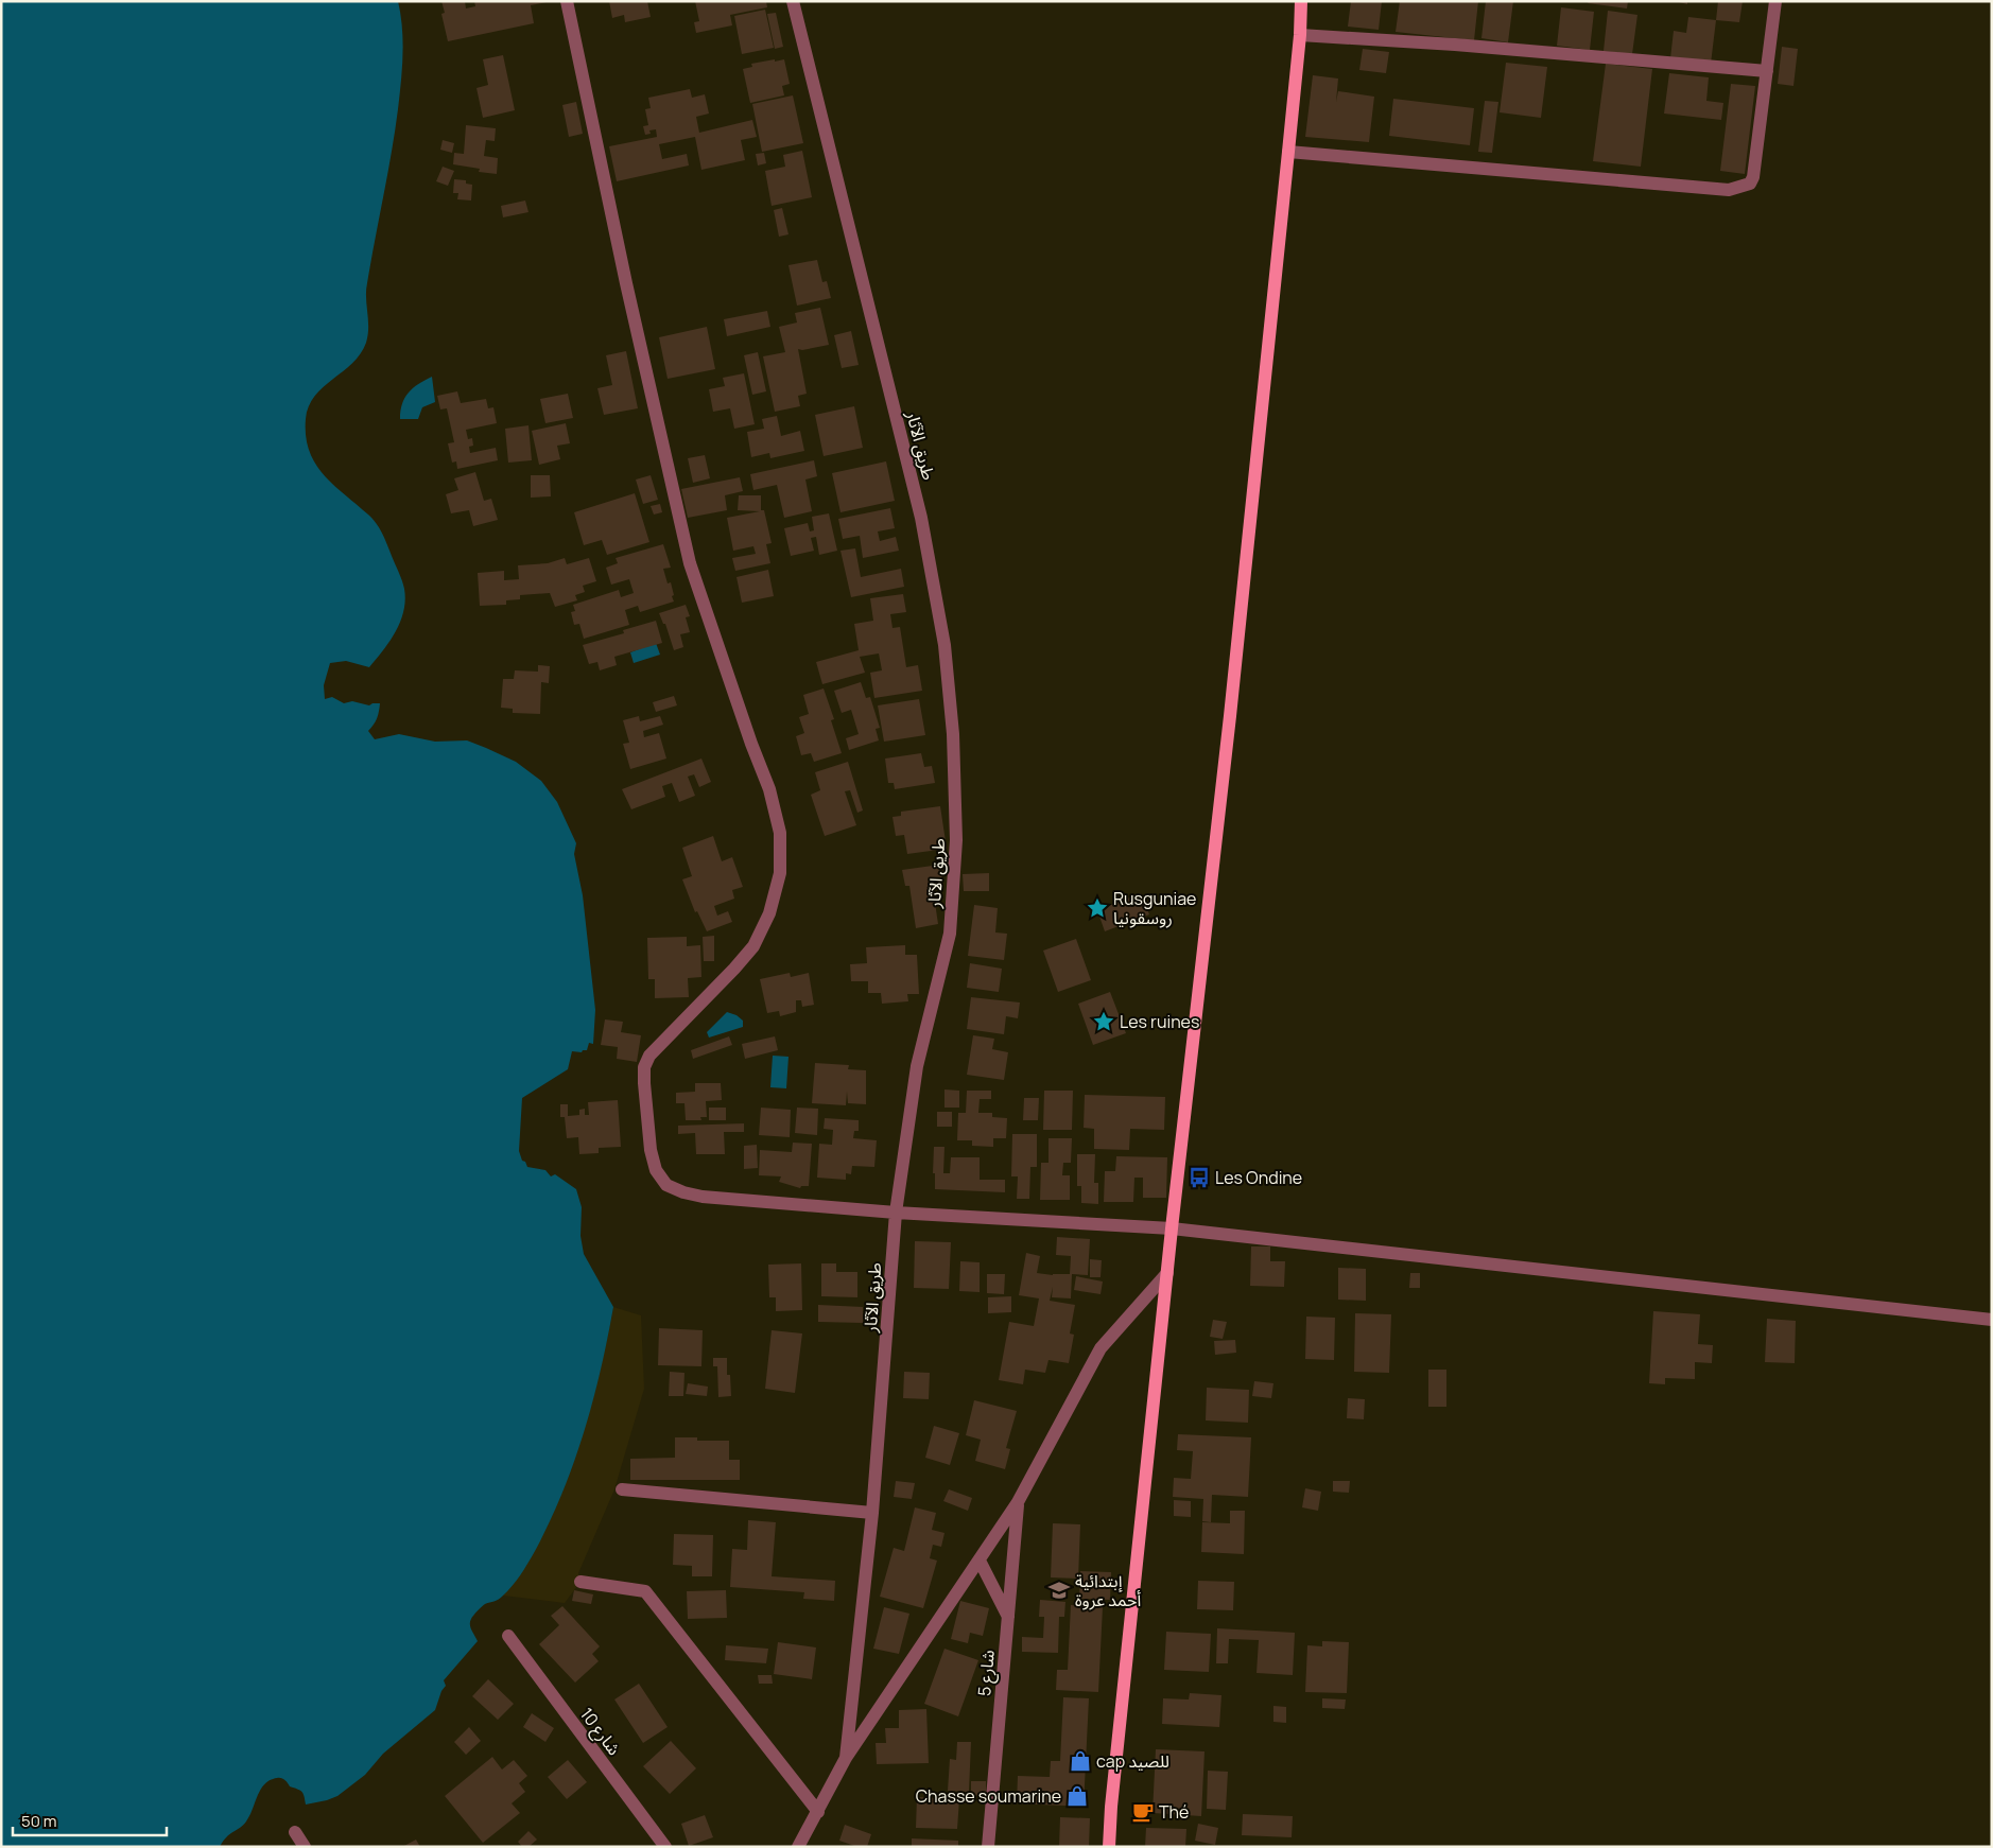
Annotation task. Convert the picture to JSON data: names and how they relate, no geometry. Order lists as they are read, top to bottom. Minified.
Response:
{"streets":{"street":["طريق الآثار","شارع 5","شارع 10"]},"places":{"place":["Rusguniae روسقونيا","Les ruines"],"bus stop":["Les Ondine"],"school or university":["إبتدائية أحمد عروة"],"shop":["cap للصيد","Chasse soumarine"],"cafe":["Thé"]},"scale_bar":"50 m"}
